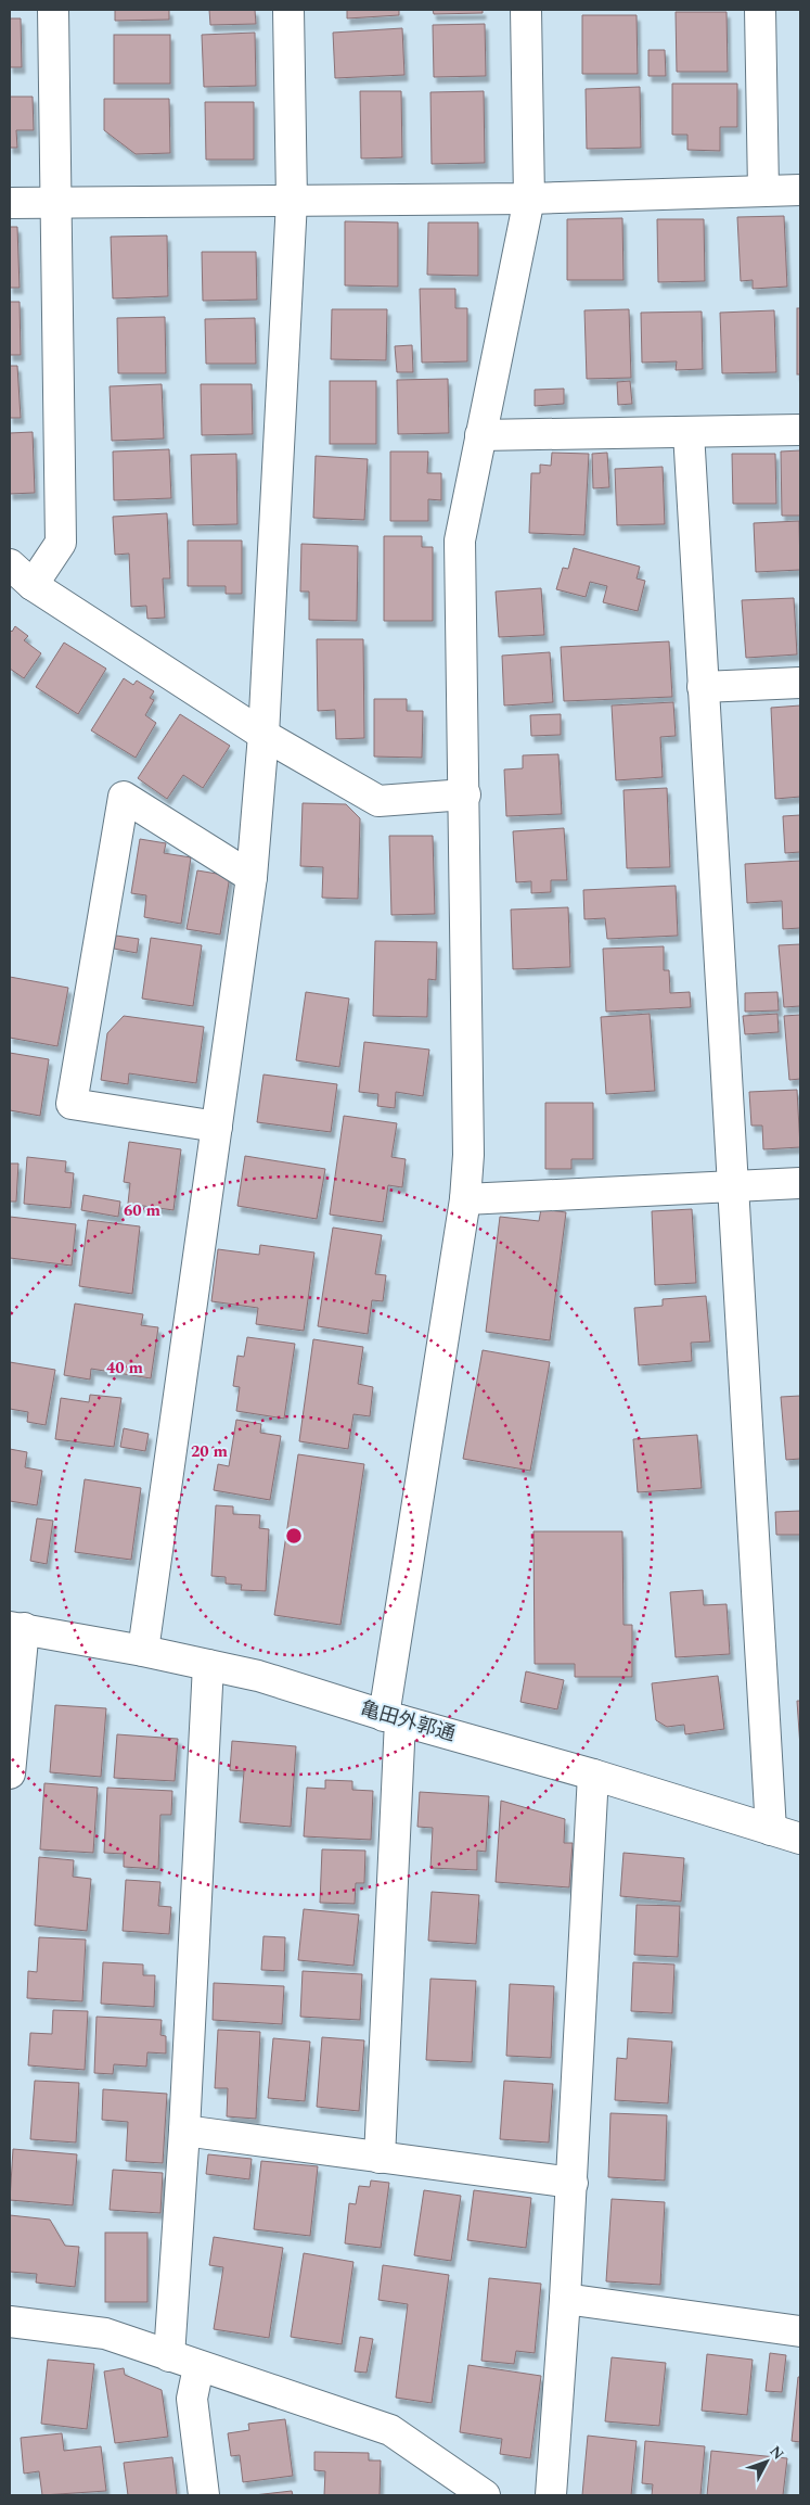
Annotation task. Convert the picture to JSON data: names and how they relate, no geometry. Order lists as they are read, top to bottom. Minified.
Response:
{"streets":{"street":["亀田外郭通"]},"north":"top right","rings":["60 m","40 m","20 m"]}
